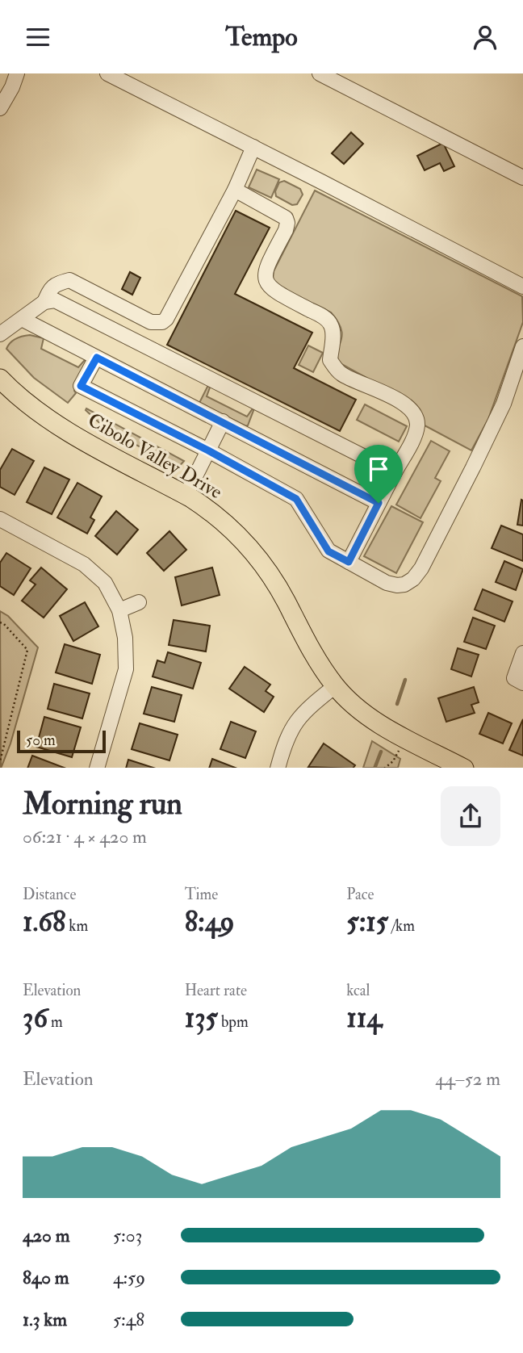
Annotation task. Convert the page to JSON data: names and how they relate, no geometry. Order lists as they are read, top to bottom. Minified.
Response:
{"streets":{"main road":["Cibolo Valley Drive"]},"scale_bar":"50 m","page":{"header":"Tempo","scale":"50 m","heading":["Morning run","06:21 · 4 × 420 m"],"stats":[["Distance","1.68 km"],["Time","8:49"],["Pace","5:15 /km"],["Elevation","36 m"],["Heart rate","135 bpm"],["kcal","114"]],"chart":["Elevation","44–52 m"],"list":[{"name":"420 m","note":"5:03"},{"name":"840 m","note":"4:59"},{"name":"1.3 km","note":"5:48"}]}}
